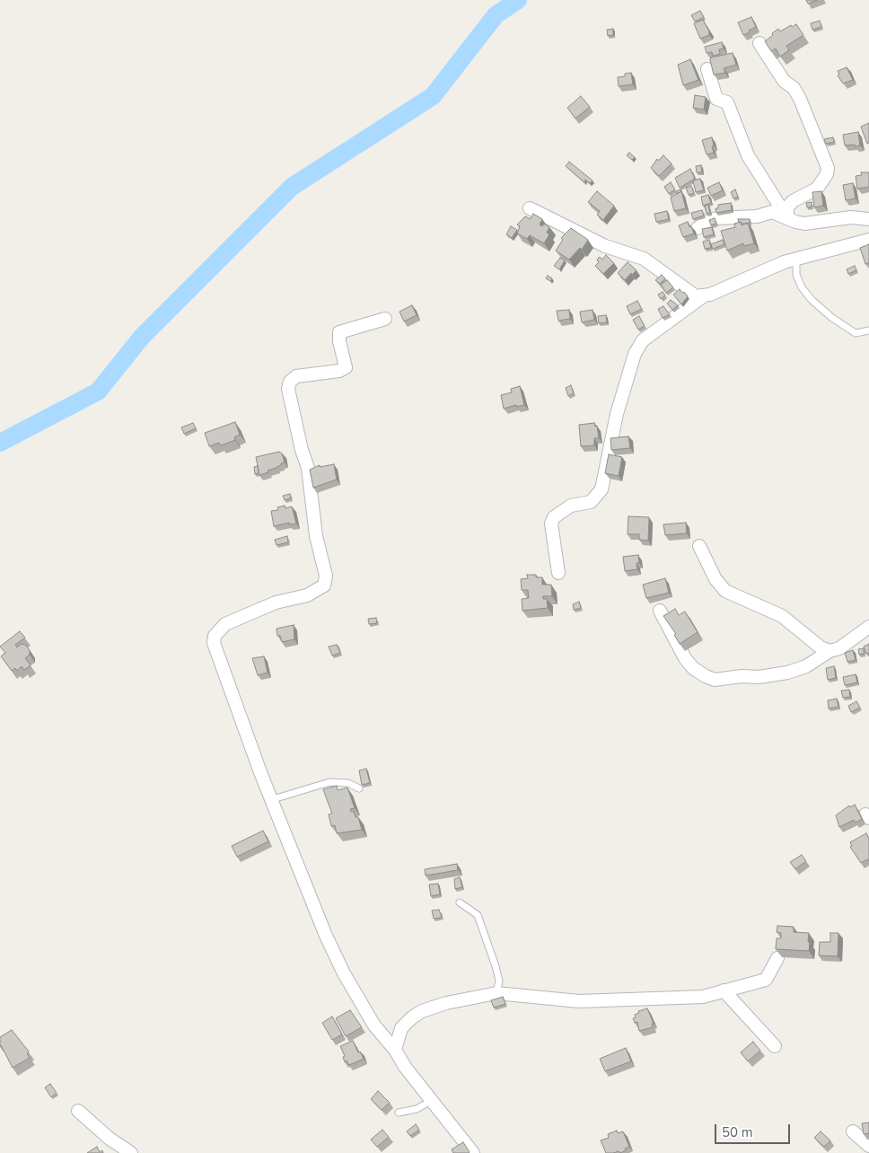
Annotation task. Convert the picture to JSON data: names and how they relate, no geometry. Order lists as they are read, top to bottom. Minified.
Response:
{"scale_bar":"50 m"}
